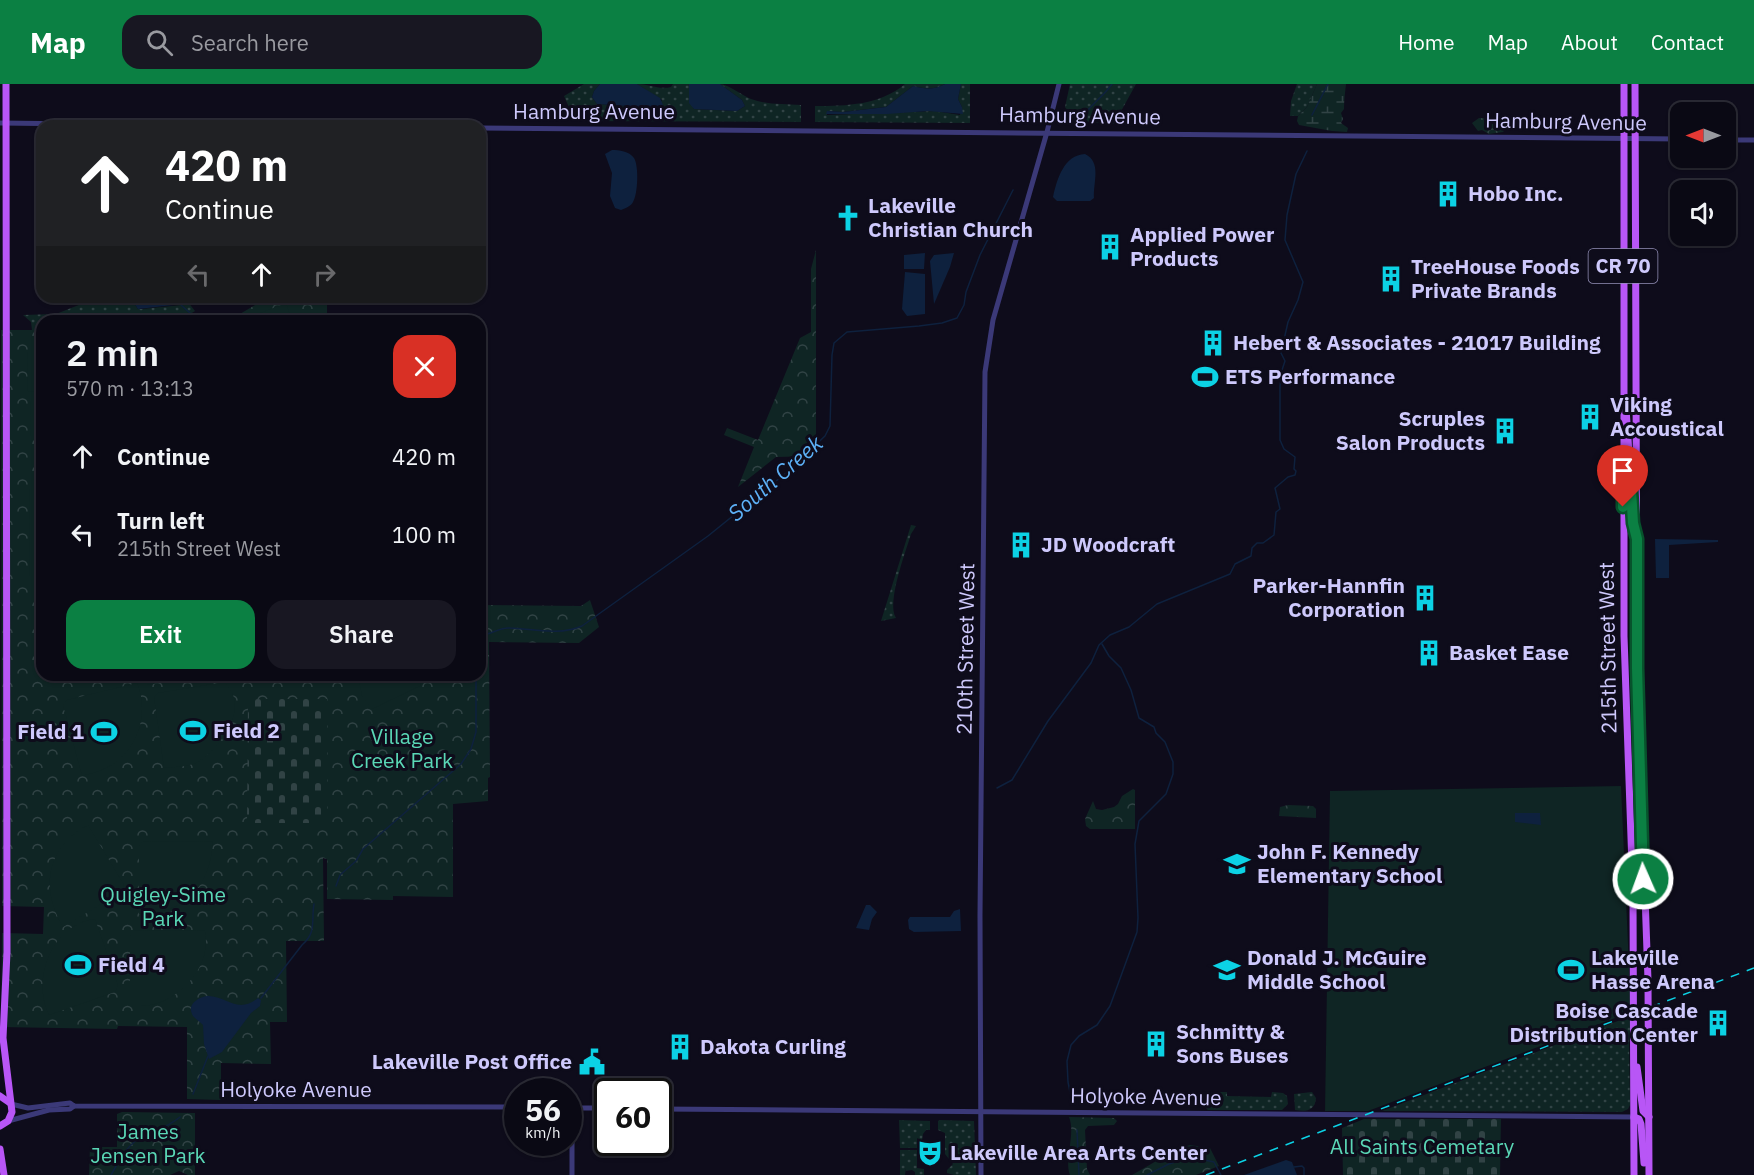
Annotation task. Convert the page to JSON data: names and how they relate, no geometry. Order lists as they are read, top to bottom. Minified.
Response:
{"streets":{"main road":["CR 70","215th Street West"],"street":["Hamburg Avenue","210th Street West","Holyoke Avenue"]},"crossings":[["Hamburg Avenue","215th Street West"],["Hamburg Avenue","210th Street West"],["215th Street West","Holyoke Avenue"],["210th Street West","Holyoke Avenue"]],"water":["South Creek"],"parks":["Village Creek Park","Quigley-Sime Park","James Jensen Park","All Saints Cemetary"],"places":{"building":["Hobo Inc.","Applied Power Products","TreeHouse Foods Private Brands","Hebert & Associates - 21017 Building","Viking Accoustical","Scruples Salon Products","JD Woodcraft","Parker-Hannfin Corporation","Basket Ease","Boise Cascade Distribution Center","Schmitty & Sons Buses","Dakota Curling"],"church":["Lakeville Christian Church"],"sports":["ETS Performance","Field 2","Field 1","Field 4","Lakeville Hasse Arena"],"school or university":["John F. Kennedy Elementary School","Donald J. McGuire Middle School"],"public building":["Lakeville Post Office"],"theatre":["Lakeville Area Arts Center"]},"north":"left","page":{"header":"Map","search":"Search here","nav":["Home","Map","About","Contact"],"turn":["420 m","Continue"],"heading":["2 min","570 m · 13:13"],"list":[{"name":"Continue","value":"420 m"},{"name":"Turn left","note":"215th Street West","value":"100 m"}],"buttons":["Exit","Share"],"speed":"56 km/h","limit":"60"}}
